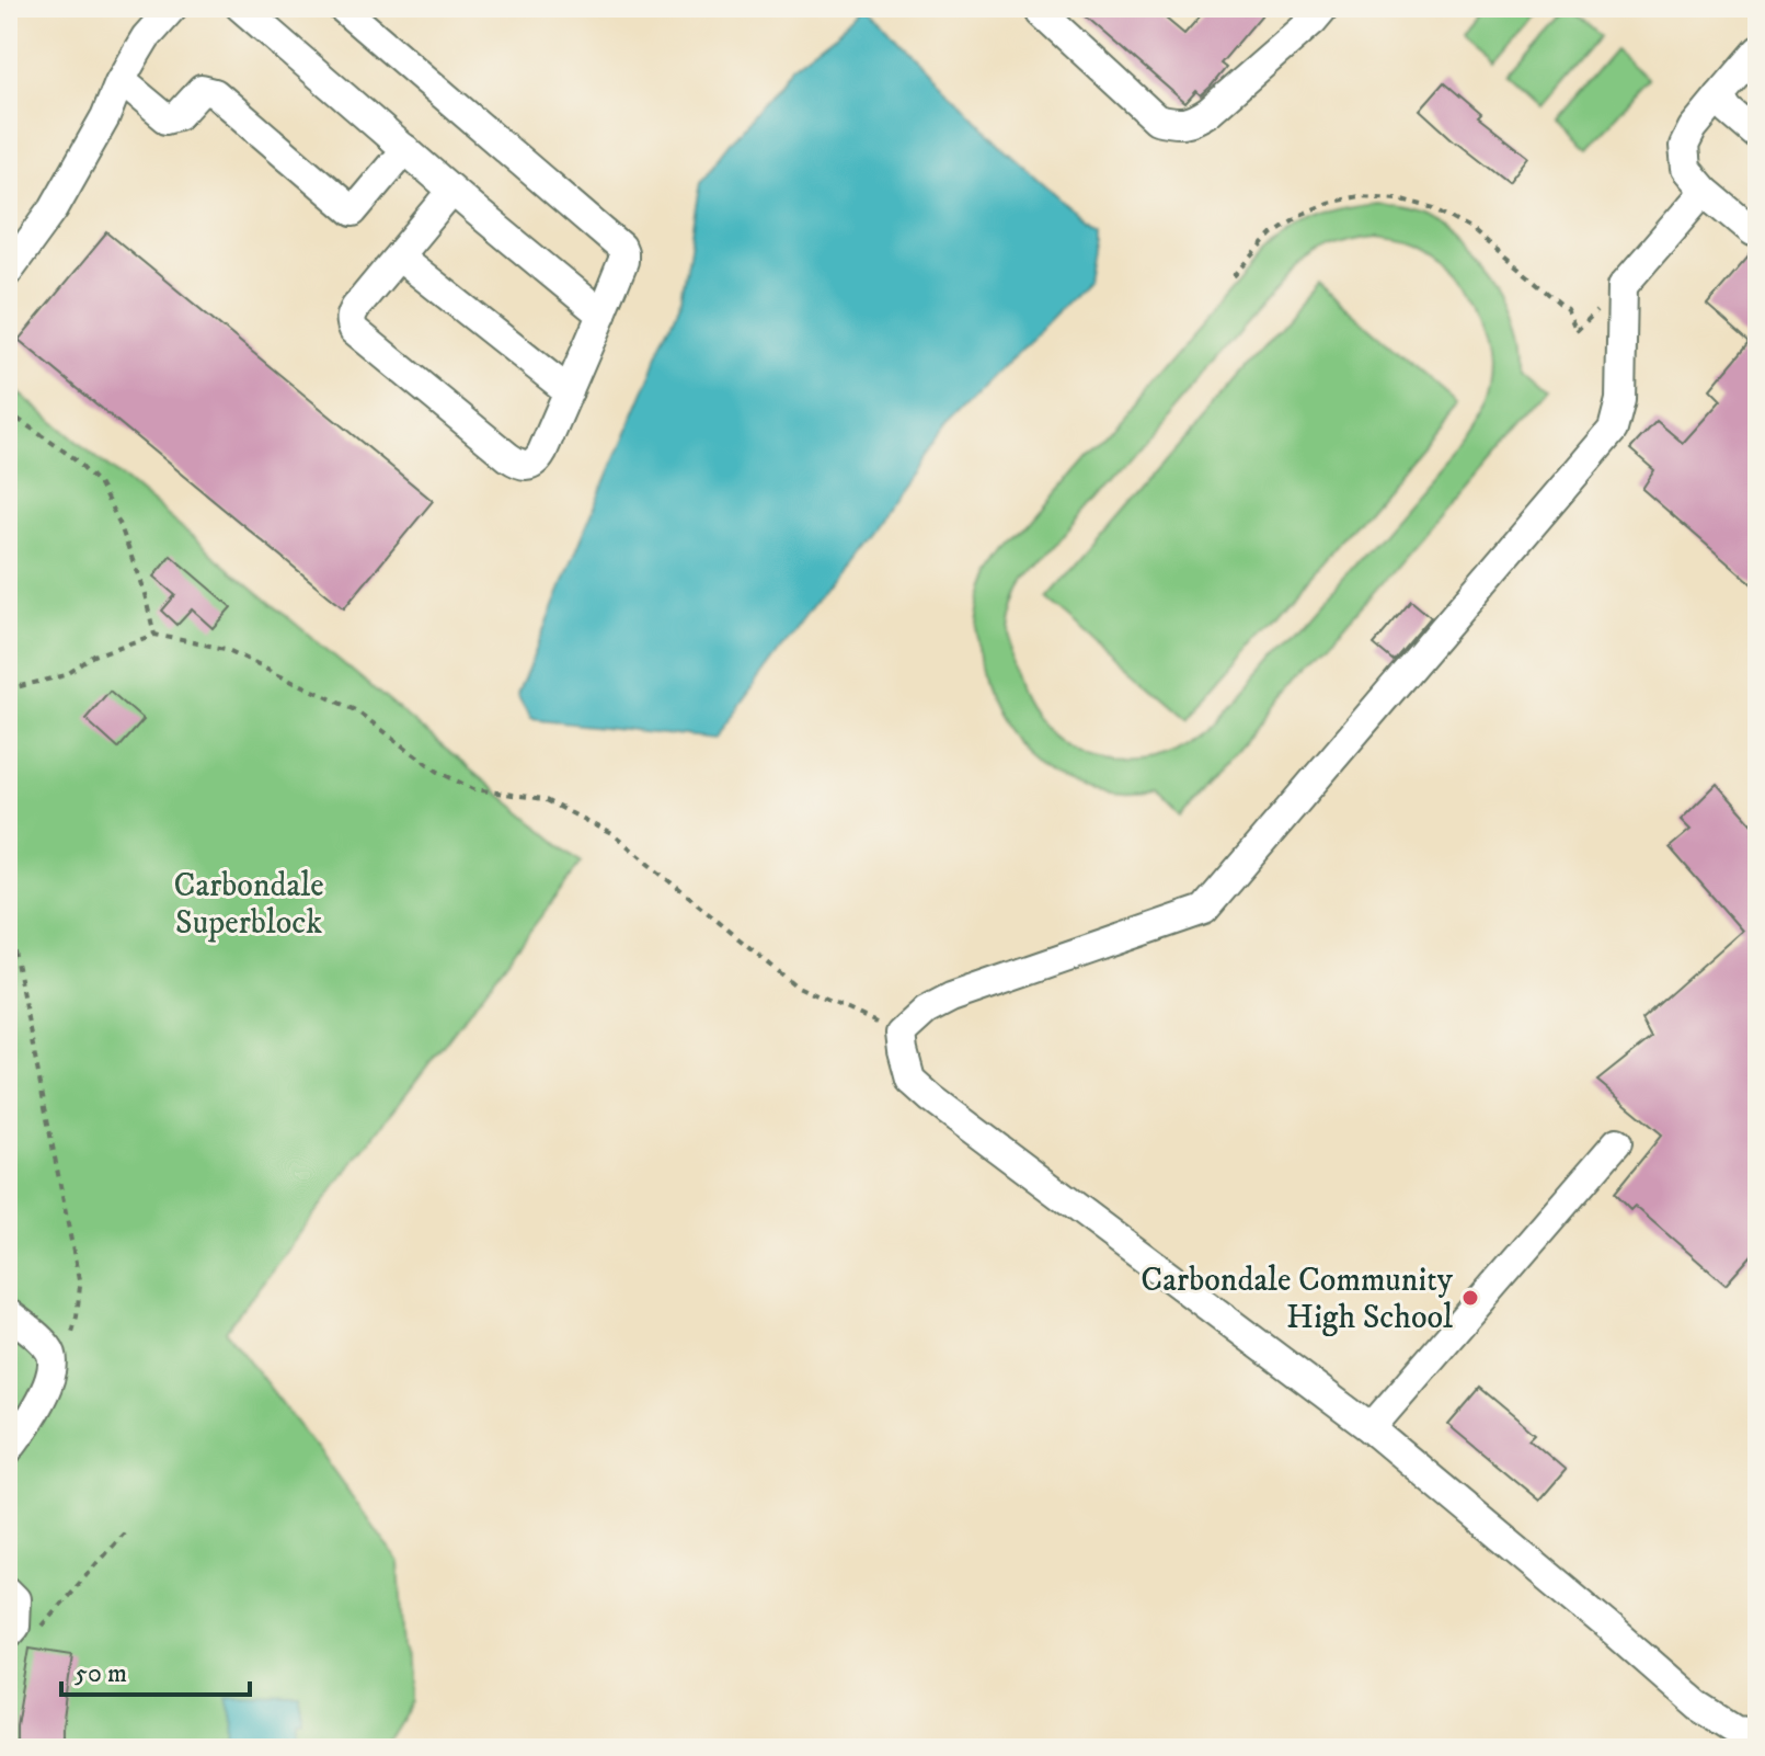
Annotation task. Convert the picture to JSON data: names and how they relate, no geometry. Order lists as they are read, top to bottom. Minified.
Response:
{"parks":["Carbondale Superblock"],"places":["Carbondale Community High School"],"scale_bar":"50 m"}
